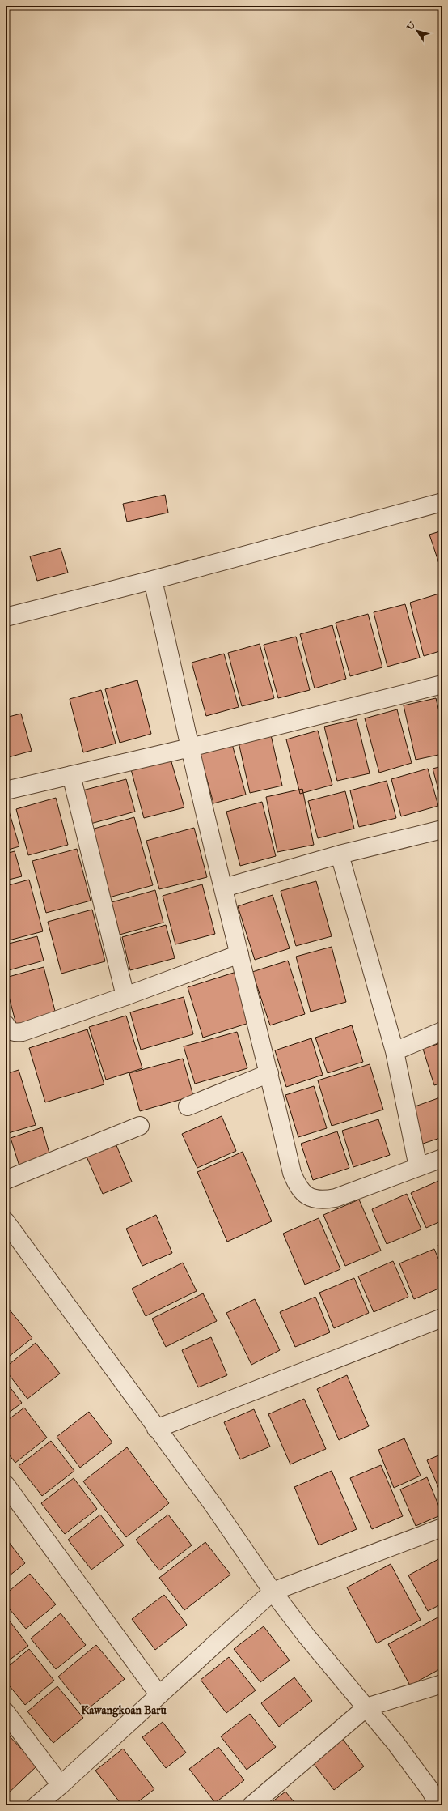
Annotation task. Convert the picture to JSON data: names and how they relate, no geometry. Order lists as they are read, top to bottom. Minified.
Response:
{"districts":["Kawangkoan Baru"],"north":"top left"}
